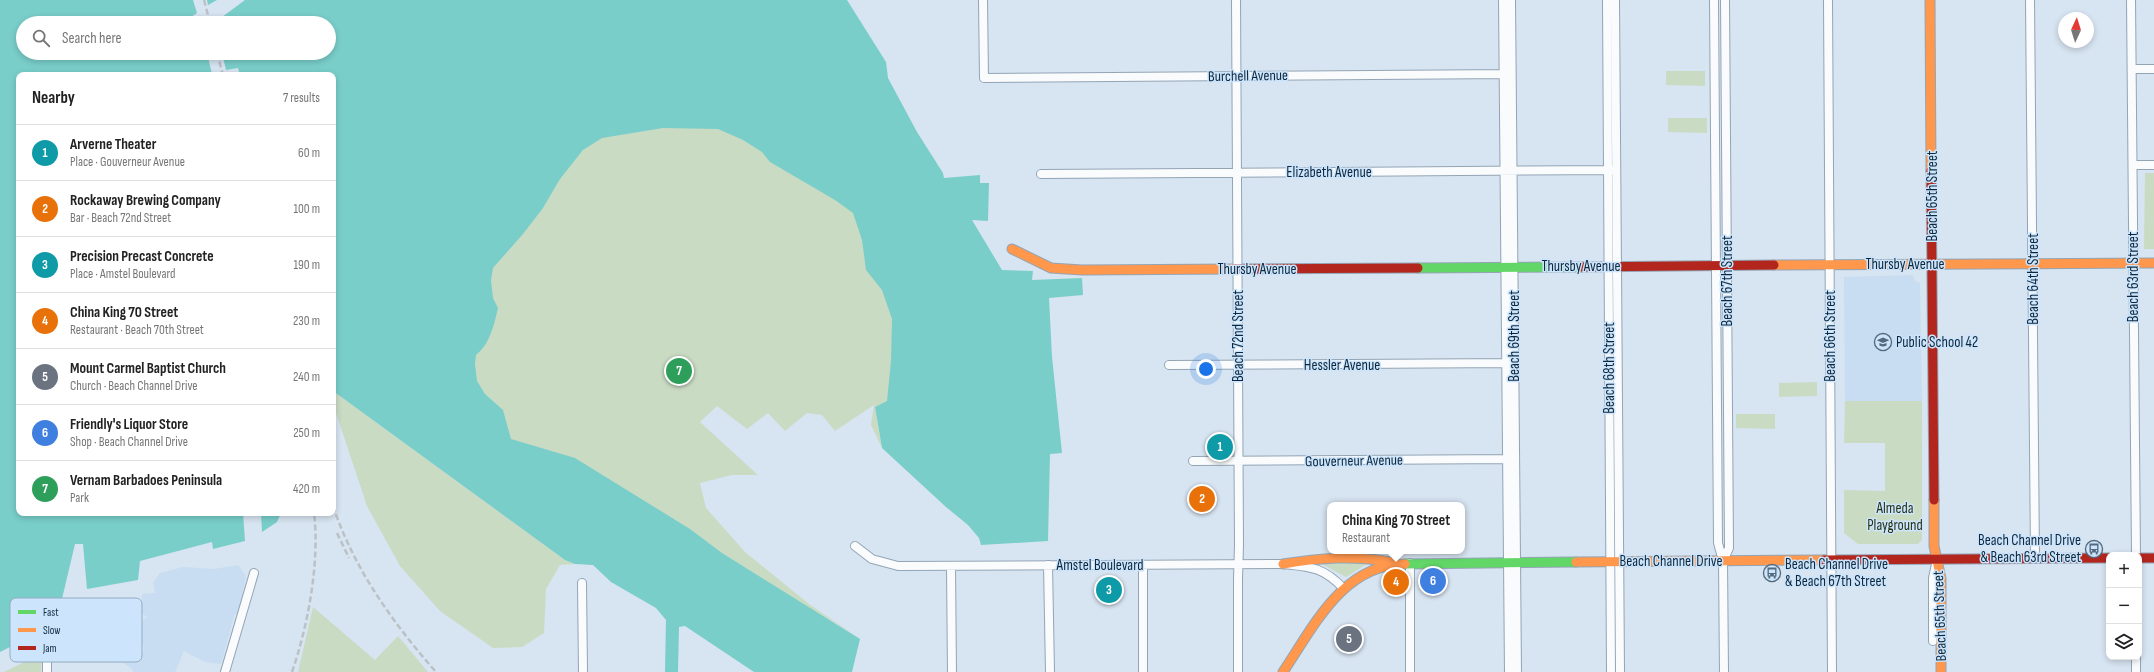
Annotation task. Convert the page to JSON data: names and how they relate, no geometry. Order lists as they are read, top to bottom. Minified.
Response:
{"streets":{"street":["Burchell Avenue","Elizabeth Avenue","Beach 65th Street","Thursby Avenue","Beach 63rd Street","Beach 64th Street","Beach 67th Street","Beach 72nd Street","Beach 69th Street","Beach 66th Street","Hessler Avenue","Beach 68th Street","Gouverneur Avenue","Beach Channel Drive","Amstel Boulevard"]},"crossings":[["Burchell Avenue","Beach 72nd Street"],["Burchell Avenue","Beach 69th Street"],["Elizabeth Avenue","Beach 72nd Street"],["Elizabeth Avenue","Beach 69th Street"],["Elizabeth Avenue","Beach 68th Street"],["Beach 65th Street","Thursby Avenue"],["Beach 65th Street","Beach Channel Drive"],["Thursby Avenue","Beach 63rd Street"],["Thursby Avenue","Beach 64th Street"],["Thursby Avenue","Beach 67th Street"],["Thursby Avenue","Beach 72nd Street"],["Thursby Avenue","Beach 69th Street"],["Thursby Avenue","Beach 66th Street"],["Thursby Avenue","Beach 68th Street"],["Beach 64th Street","Beach Channel Drive"],["Beach 67th Street","Beach Channel Drive"],["Beach 72nd Street","Hessler Avenue"],["Beach 72nd Street","Gouverneur Avenue"],["Beach 72nd Street","Amstel Boulevard"],["Beach 69th Street","Hessler Avenue"],["Beach 69th Street","Gouverneur Avenue"],["Beach 69th Street","Beach Channel Drive"],["Beach 66th Street","Beach Channel Drive"],["Beach 68th Street","Beach Channel Drive"],["Beach Channel Drive","Amstel Boulevard"]],"parks":["Almeda Playground"],"places":{"school or university":["Public School 42"],"bus stop":["Beach Channel Drive & Beach 63rd Street","Beach Channel Drive & Beach 67th Street"]},"legend":["Fast","Slow","Jam"],"north":"top","page":{"search":"Search here","heading":["Nearby","7 results"],"list":[{"mark":"1","name":"Arverne Theater","note":"Place · Gouverneur Avenue","value":"60 m"},{"mark":"2","name":"Rockaway Brewing Company","note":"Bar · Beach 72nd Street","value":"100 m"},{"mark":"3","name":"Precision Precast Concrete","note":"Place · Amstel Boulevard","value":"190 m"},{"mark":"4","name":"China King 70 Street","note":"Restaurant · Beach 70th Street","value":"230 m"},{"mark":"5","name":"Mount Carmel Baptist Church","note":"Church · Beach Channel Drive","value":"240 m"},{"mark":"6","name":"Friendly's Liquor Store","note":"Shop · Beach Channel Drive","value":"250 m"},{"mark":"7","name":"Vernam Barbadoes Peninsula","note":"Park","value":"420 m"}],"pins":["7","1","2","6","4","3","5"],"popup":["China King 70 Street","Restaurant"],"map_buttons":["+","−"]}}
